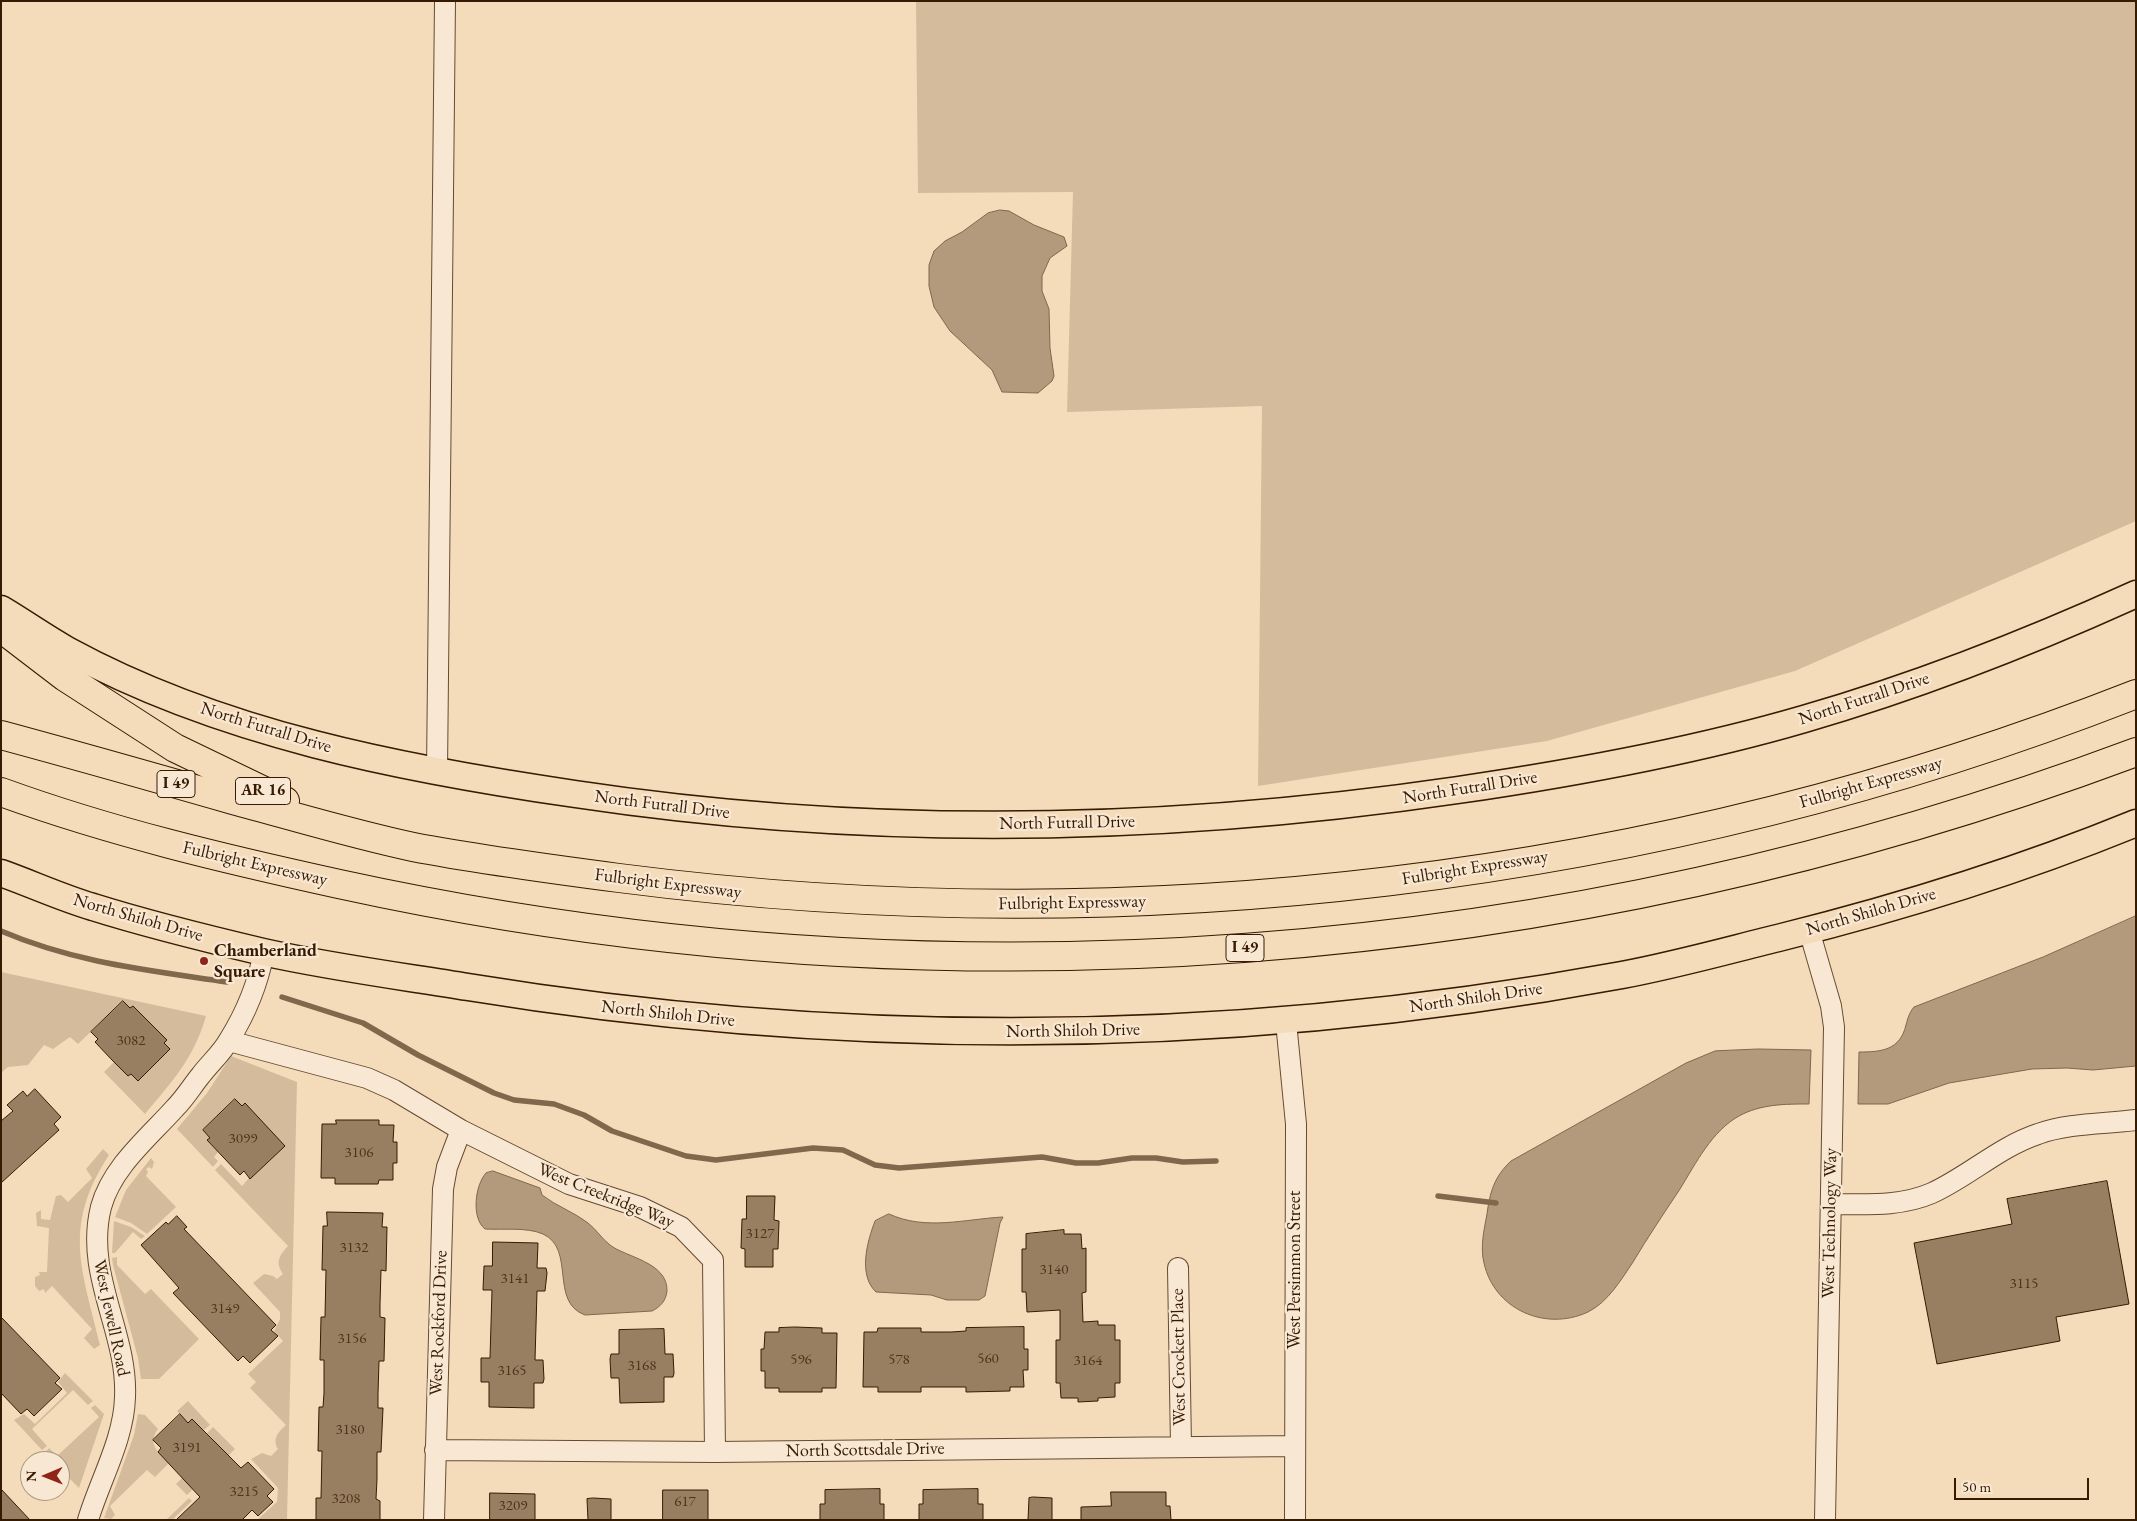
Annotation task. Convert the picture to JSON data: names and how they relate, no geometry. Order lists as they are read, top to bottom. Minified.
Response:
{"streets":{"highway":["Fulbright Expressway","I 49","AR 16"],"main road":["North Futrall Drive","North Shiloh Drive"],"street":["West Creekridge Way","West Technology Way","West Persimmon Street","West Jewell Road","West Rockford Drive","West Crockett Place","North Scottsdale Drive"]},"crossings":[["Fulbright Expressway","AR 16"],["North Shiloh Drive","West Technology Way"],["North Shiloh Drive","West Persimmon Street"],["North Shiloh Drive","West Jewell Road"],["West Creekridge Way","West Jewell Road"],["West Creekridge Way","West Rockford Drive"],["West Creekridge Way","North Scottsdale Drive"],["West Persimmon Street","North Scottsdale Drive"],["West Rockford Drive","North Scottsdale Drive"],["West Crockett Place","North Scottsdale Drive"]],"places":["Chamberland Square"],"house_numbers":["3082","3099","3106","3127","3132","3140","3141","3115","3149","3156","560","596","578","3164","3168","3165","3180","3191","3215","3208","617","3209"],"scale_bar":"50 m","north":"left"}
